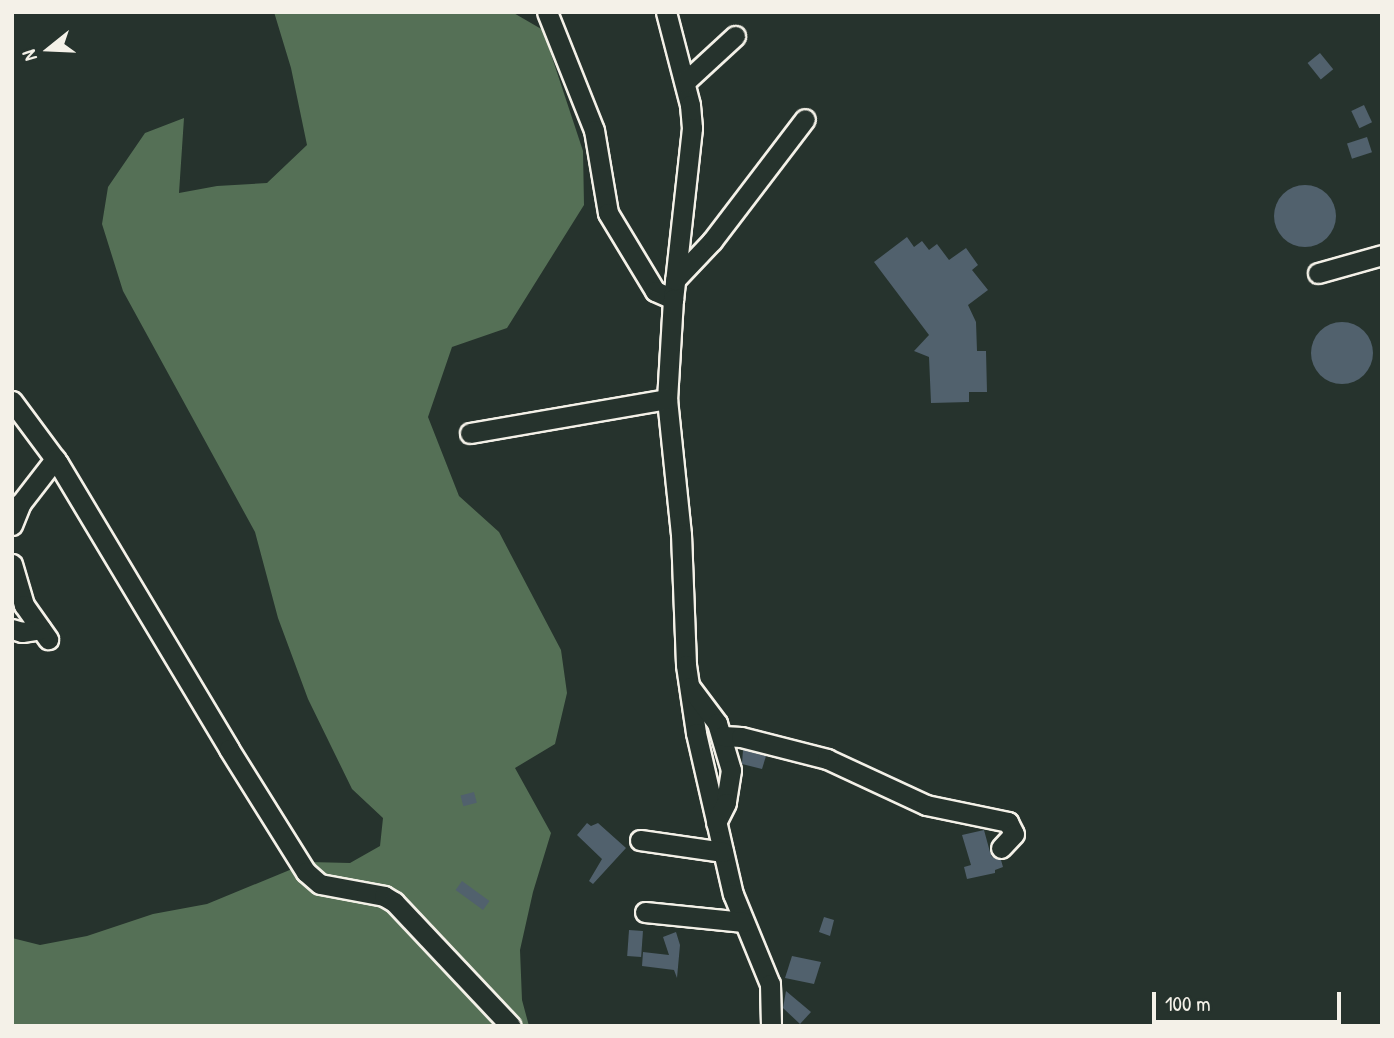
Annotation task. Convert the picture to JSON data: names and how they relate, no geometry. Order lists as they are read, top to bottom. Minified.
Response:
{"scale_bar":"100 m","north":"left"}
